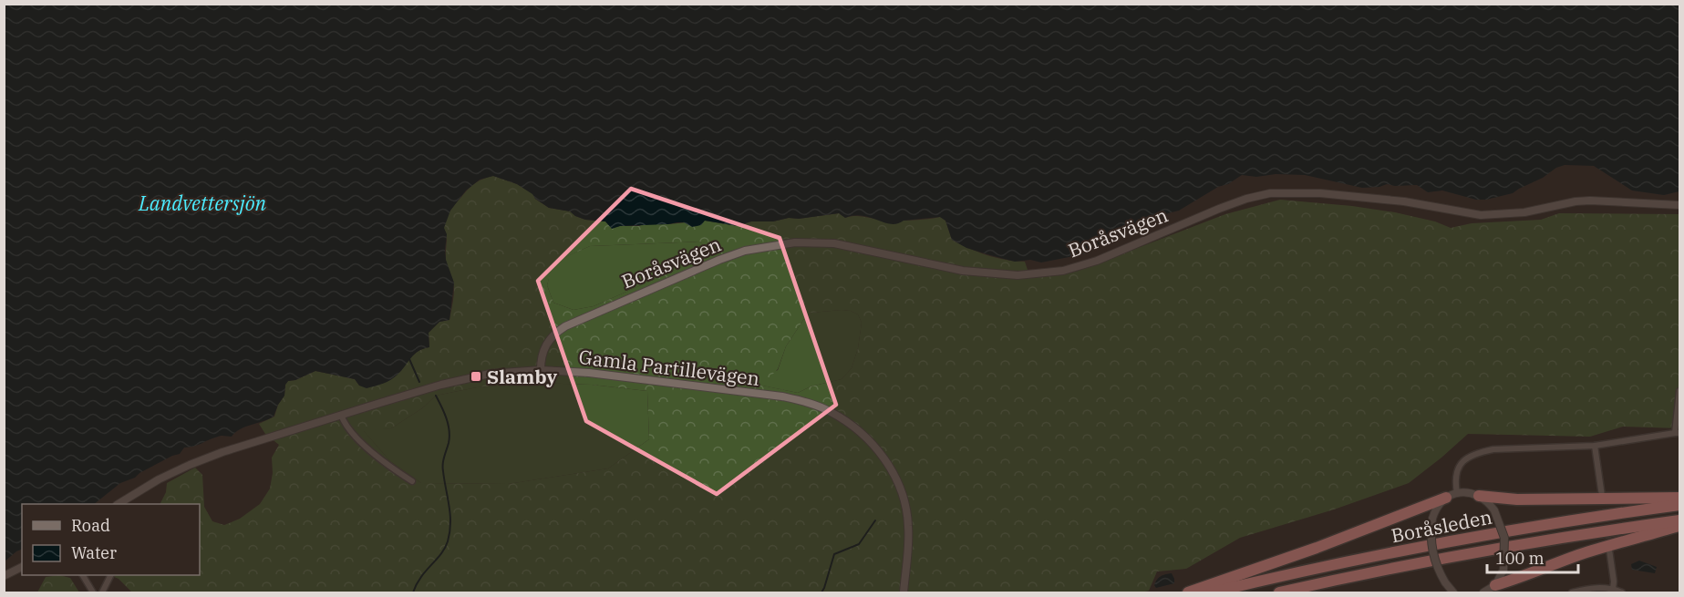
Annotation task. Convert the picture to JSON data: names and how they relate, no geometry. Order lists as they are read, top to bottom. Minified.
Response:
{"streets":{"highway":["Boråsleden"],"street":["Boråsvägen","Gamla Partillevägen"]},"crossings":[["Boråsvägen","Gamla Partillevägen"]],"water":["Landvettersjön"],"places":{"transit":["Slamby"]},"legend":["Road","Water"],"scale_bar":"100 m"}
